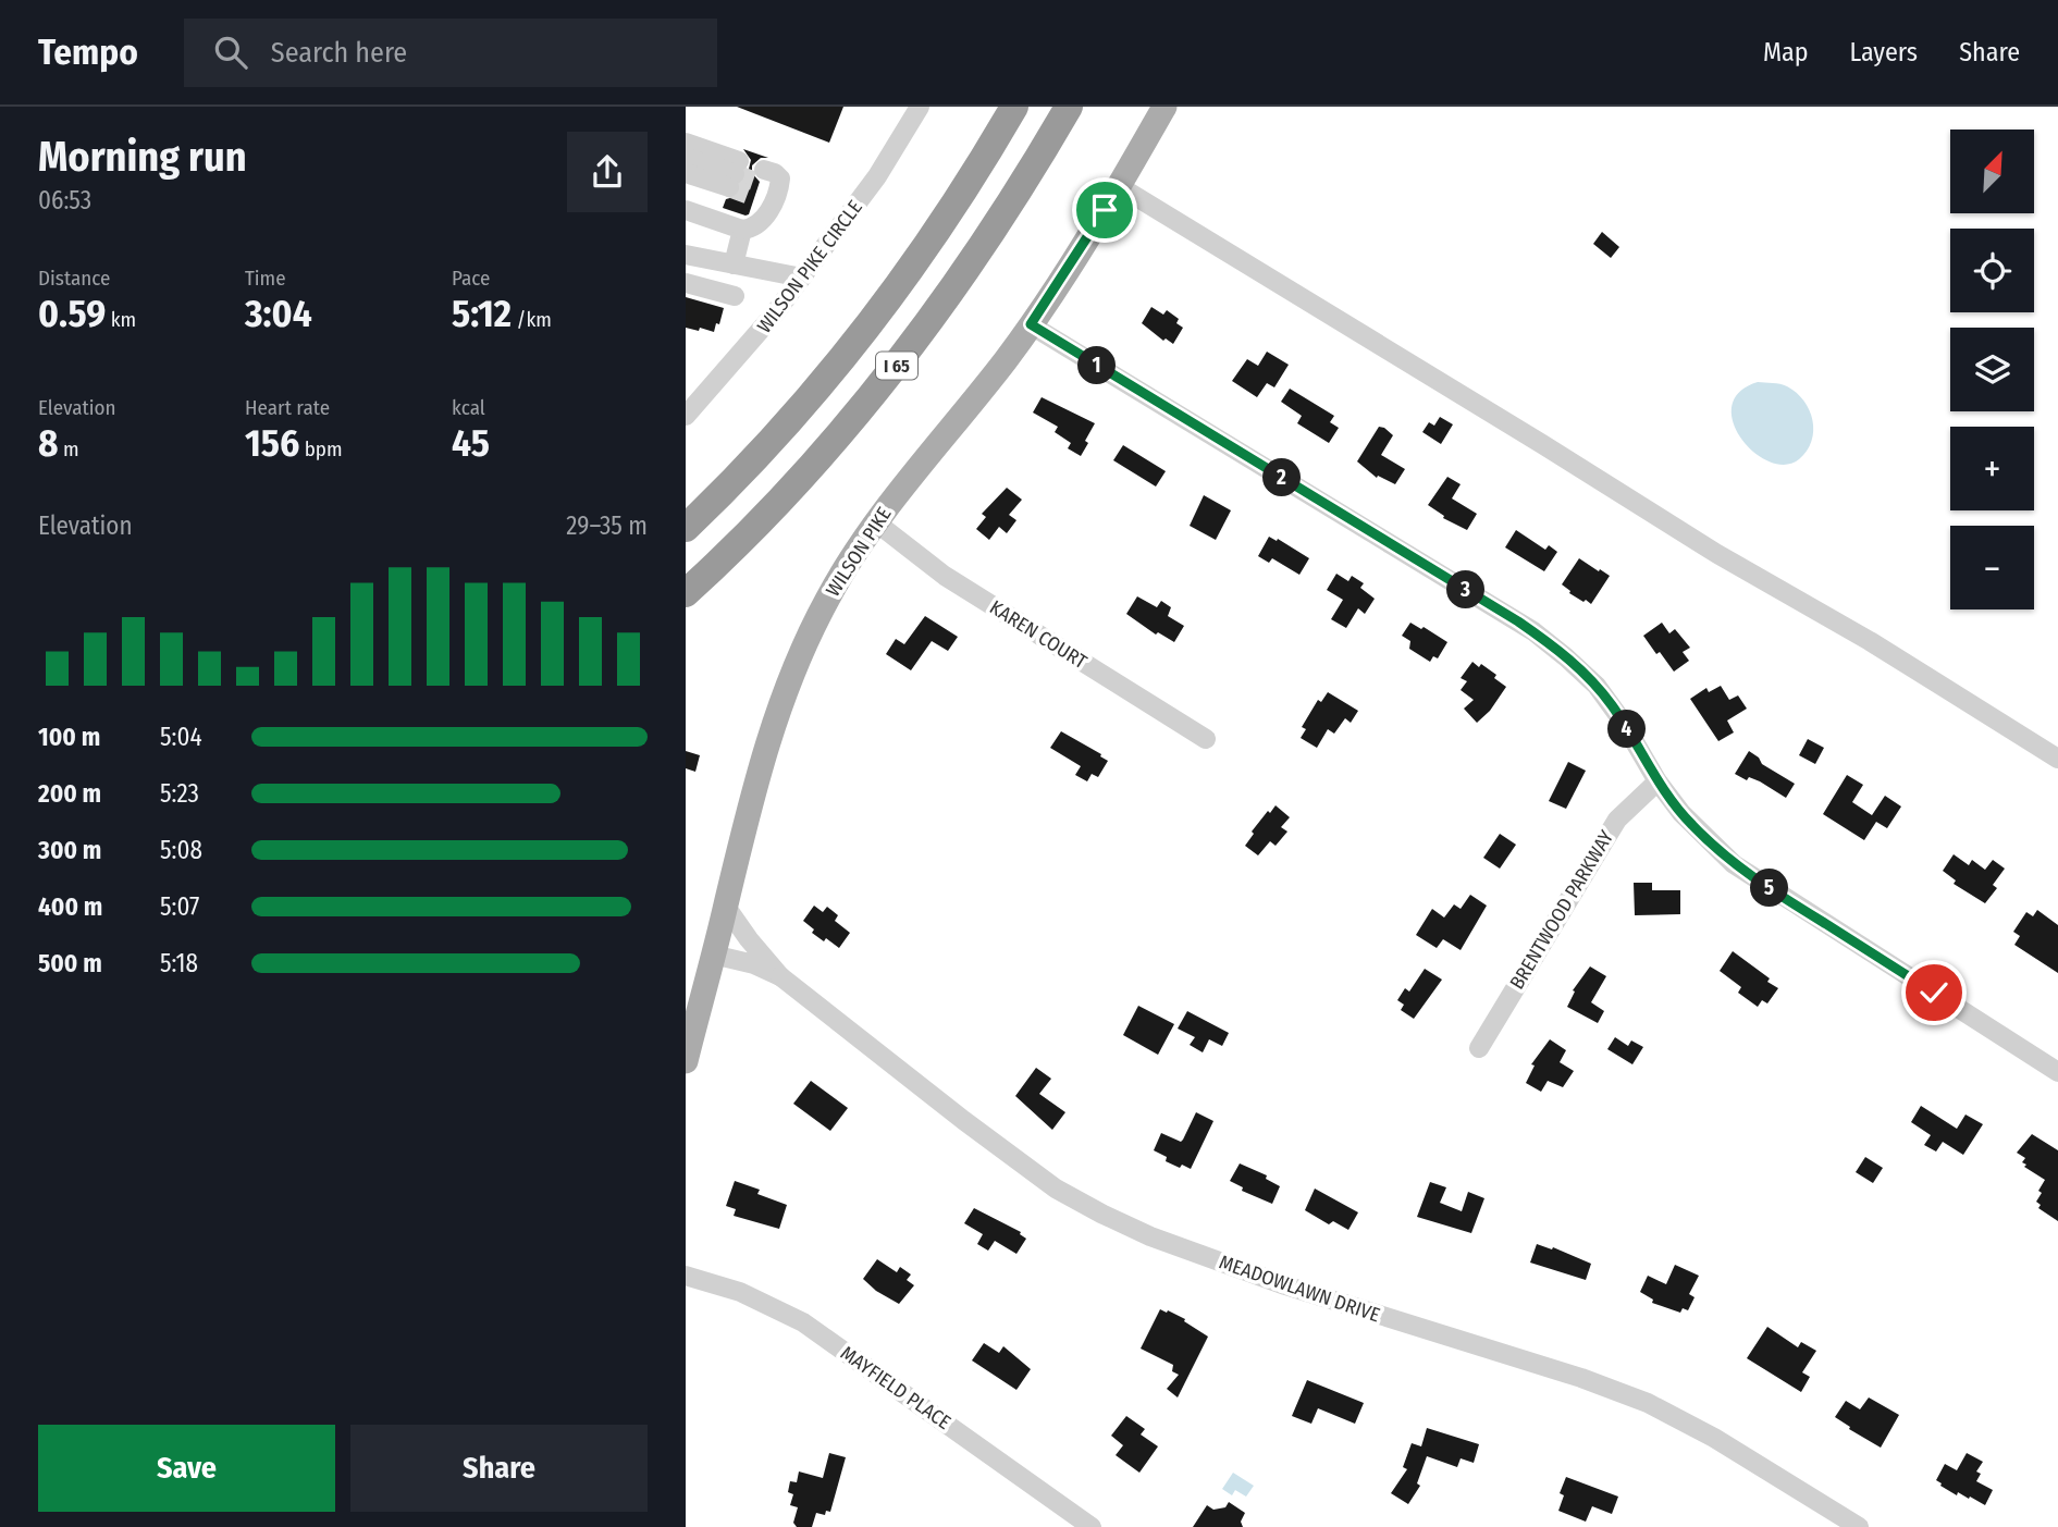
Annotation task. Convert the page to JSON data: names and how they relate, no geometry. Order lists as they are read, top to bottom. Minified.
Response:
{"streets":{"highway":["I 65"],"main road":["WILSON PIKE"],"street":["WILSON PIKE CIRCLE","KAREN COURT","BRENTWOOD PARKWAY","MEADOWLAWN DRIVE","MAYFIELD PLACE"]},"crossings":[["WILSON PIKE","KAREN COURT"],["WILSON PIKE","MEADOWLAWN DRIVE"]],"north":"top right","page":{"header":"Tempo","search":"Search here","nav":["Map","Layers","Share"],"heading":["Morning run","06:53"],"map_buttons":["+","−"],"stats":[["Distance","0.59 km"],["Time","3:04"],["Pace","5:12 /km"],["Elevation","8 m"],["Heart rate","156 bpm"],["kcal","45"]],"pins":["1","2","3","4","5"],"chart":["Elevation","29–35 m"],"list":[{"name":"100 m","note":"5:04"},{"name":"200 m","note":"5:23"},{"name":"300 m","note":"5:08"},{"name":"400 m","note":"5:07"},{"name":"500 m","note":"5:18"}],"buttons":["Save","Share"]}}
